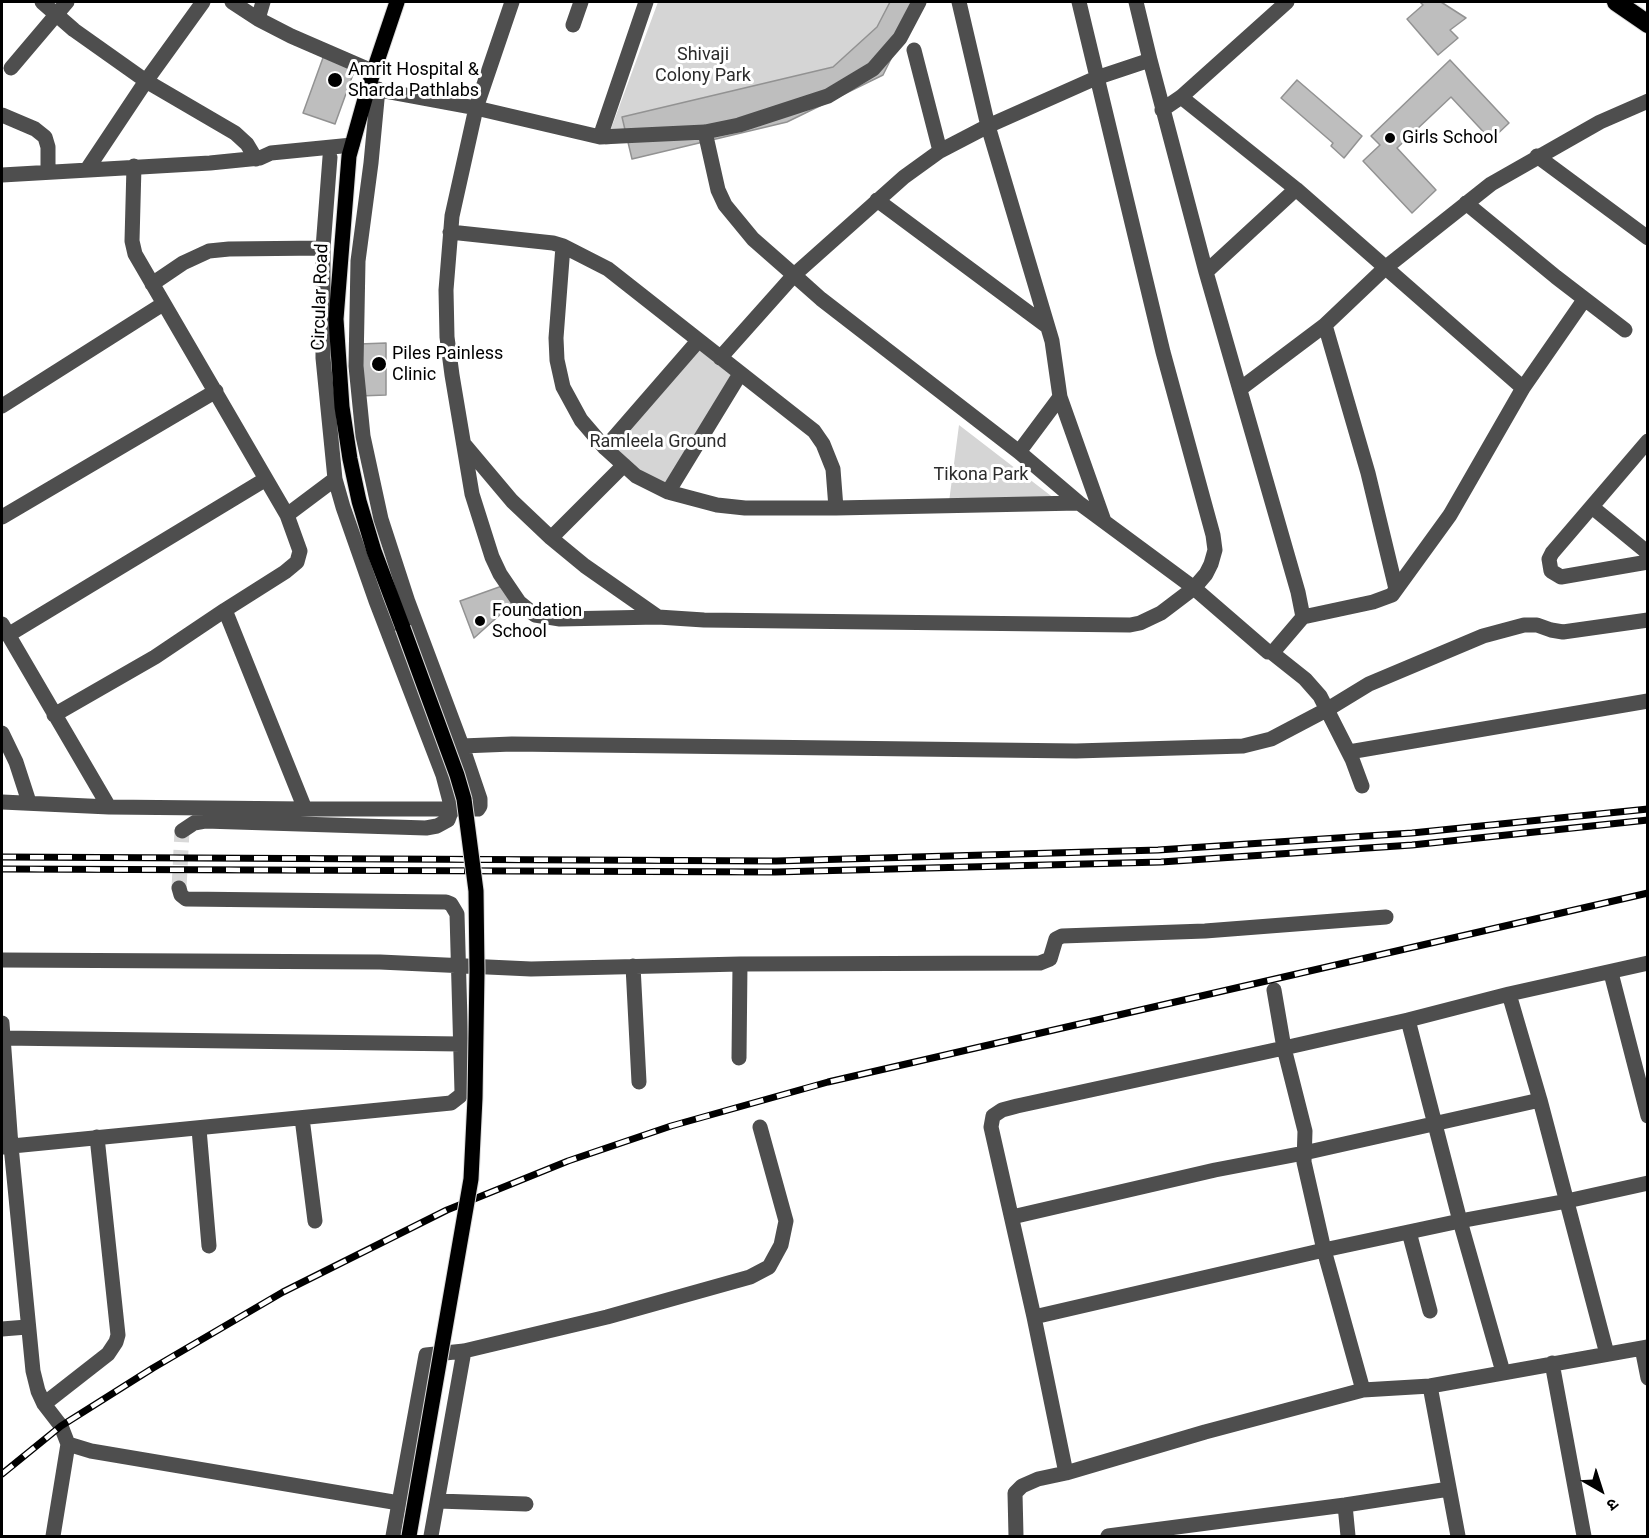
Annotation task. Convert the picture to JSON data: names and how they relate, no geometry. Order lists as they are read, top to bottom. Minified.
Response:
{"streets":{"main road":["Circular Road"]},"parks":["Shivaji Colony Park","Ramleela Ground","Tikona Park"],"places":["Amrit Hospital & Sharda Pathlabs","Girls School","Piles Painless Clinic","Foundation School"],"north":"bottom right"}
